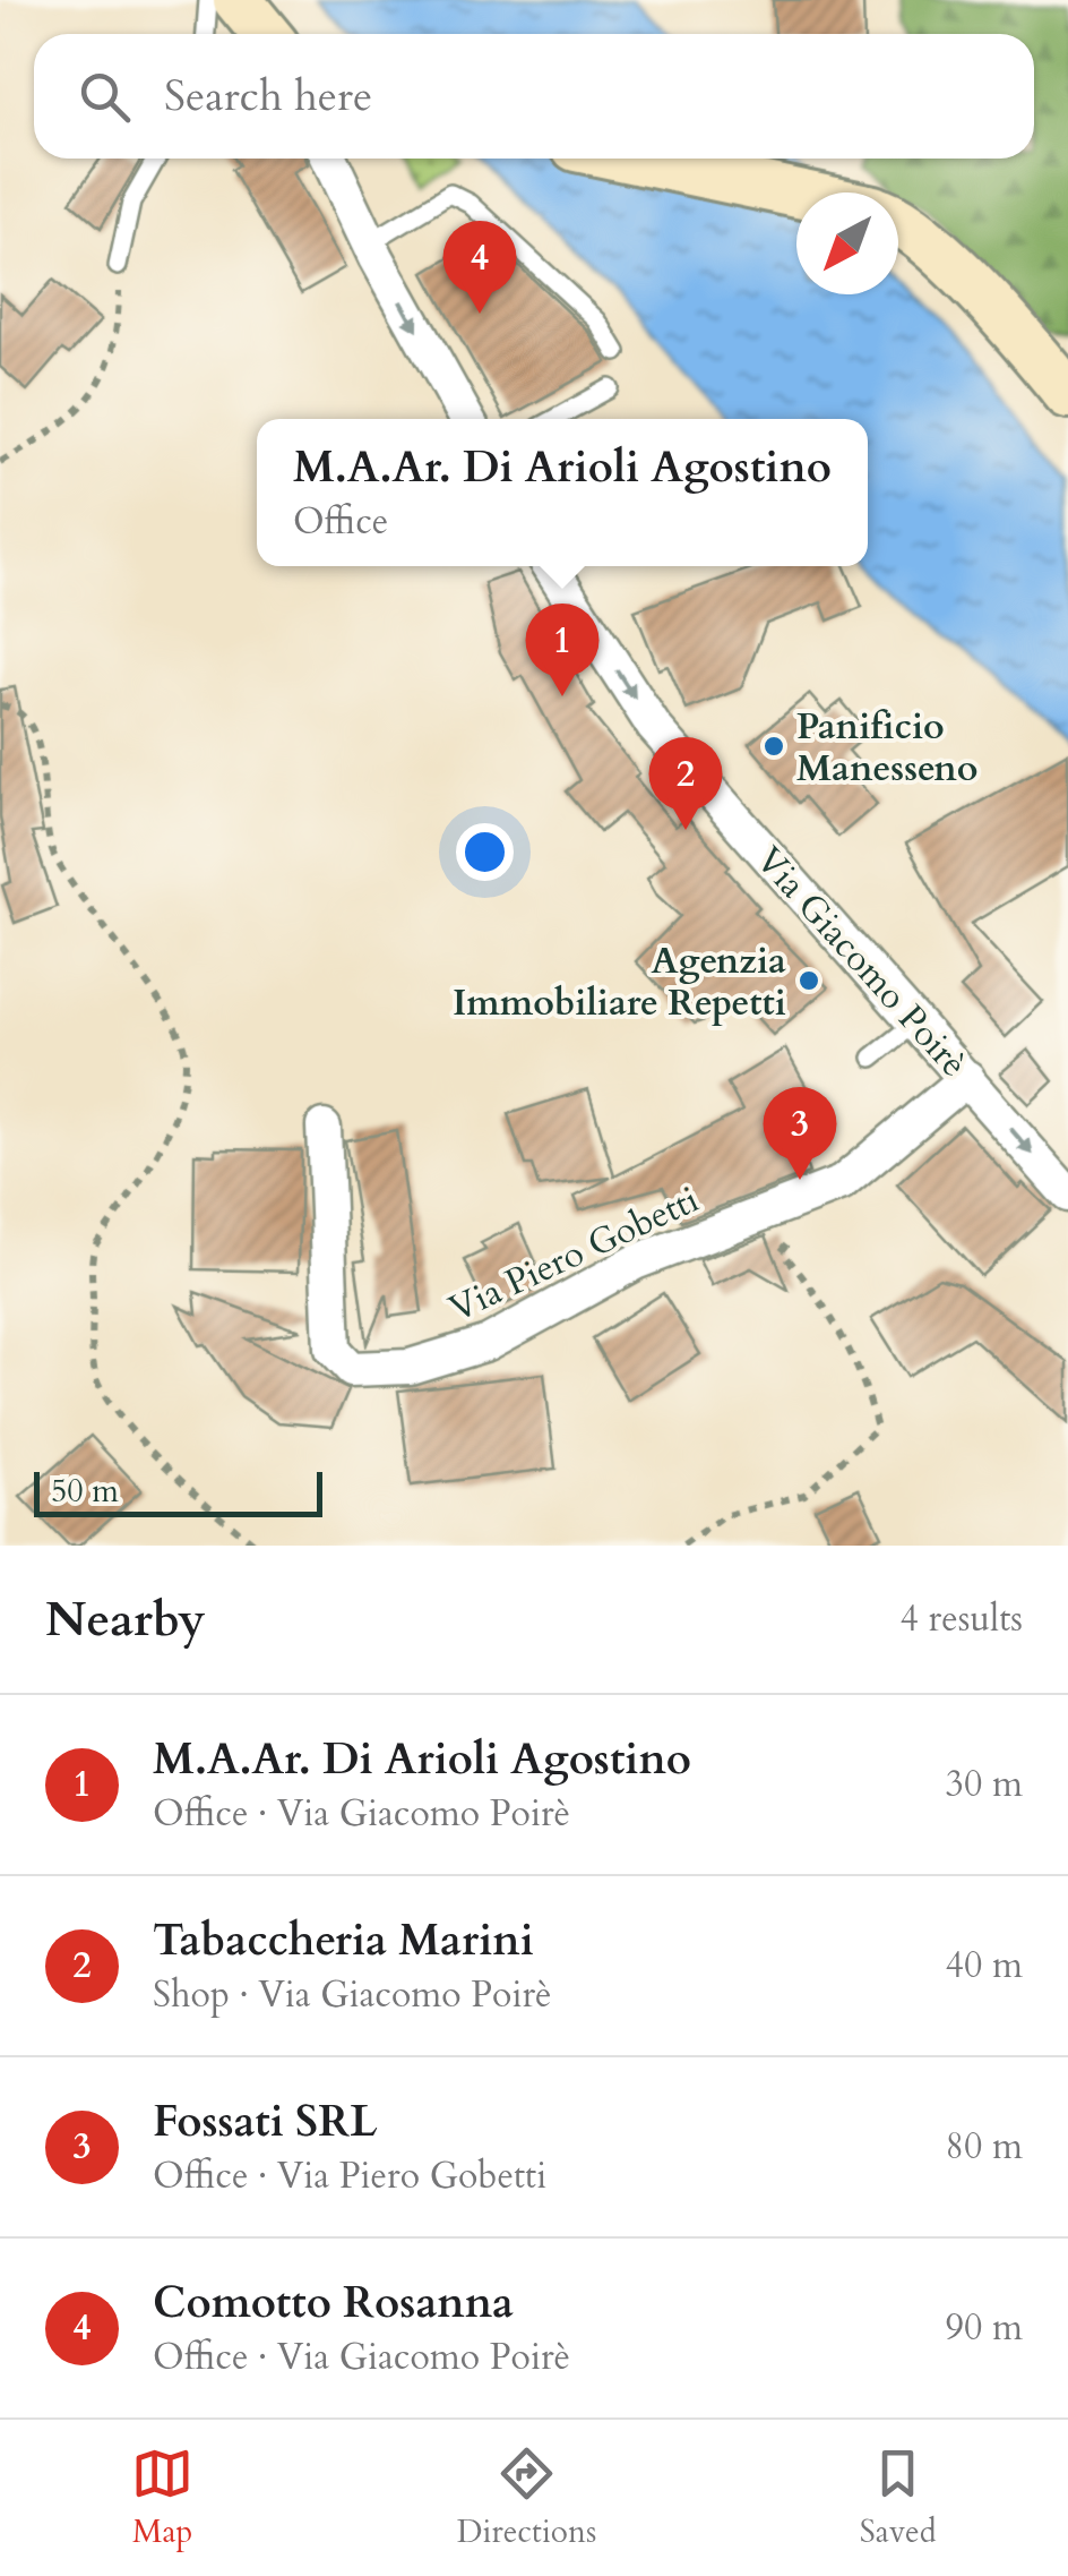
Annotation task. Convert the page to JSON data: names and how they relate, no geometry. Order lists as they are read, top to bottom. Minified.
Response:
{"streets":{"street":["Via Giacomo Poirè","Via Piero Gobetti"]},"crossings":[["Via Giacomo Poirè","Via Piero Gobetti"]],"one_way":["Via Giacomo Poirè"],"places":["Panificio Manesseno","Agenzia Immobiliare Repetti"],"scale_bar":"50 m","north":"bottom left","page":{"search":"Search here","pins":["4","1","2","3"],"popup":["M.A.Ar. Di Arioli Agostino","Office"],"scale":"50 m","heading":["Nearby","4 results"],"list":[{"mark":"1","name":"M.A.Ar. Di Arioli Agostino","note":"Office · Via Giacomo Poirè","value":"30 m"},{"mark":"2","name":"Tabaccheria Marini","note":"Shop · Via Giacomo Poirè","value":"40 m"},{"mark":"3","name":"Fossati SRL","note":"Office · Via Piero Gobetti","value":"80 m"},{"mark":"4","name":"Comotto Rosanna","note":"Office · Via Giacomo Poirè","value":"90 m"}],"nav":["Map","Directions","Saved"]}}
